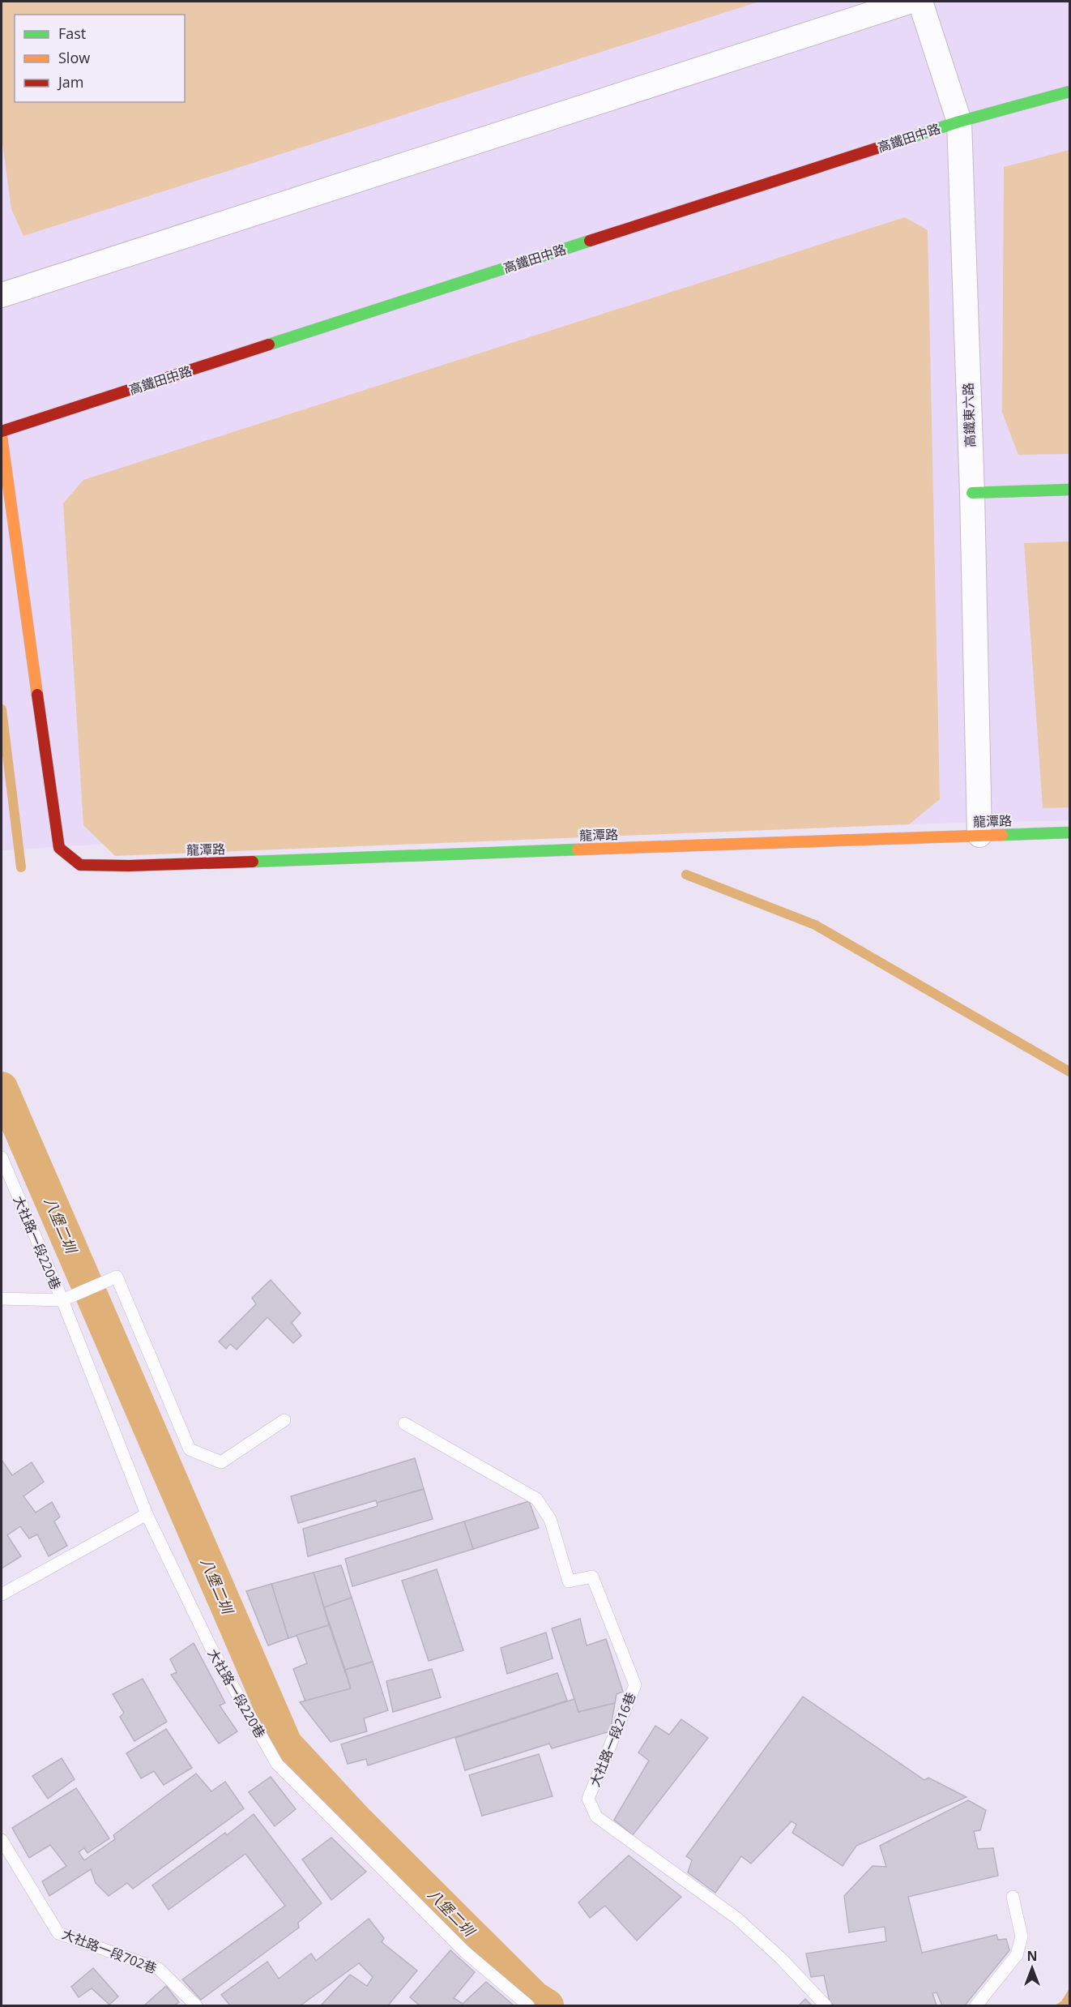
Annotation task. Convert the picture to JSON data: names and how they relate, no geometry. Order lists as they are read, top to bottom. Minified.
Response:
{"streets":{"street":["高鐵田中路","高鐵東六路","龍潭路"],"lane":["大社路一段220巷","大社路一段216巷","大社路一段702巷"]},"crossings":[["高鐵田中路","高鐵東六路"],["高鐵東六路","龍潭路"]],"water":["八堡二圳"],"legend":["Fast","Slow","Jam"],"north":"top"}
